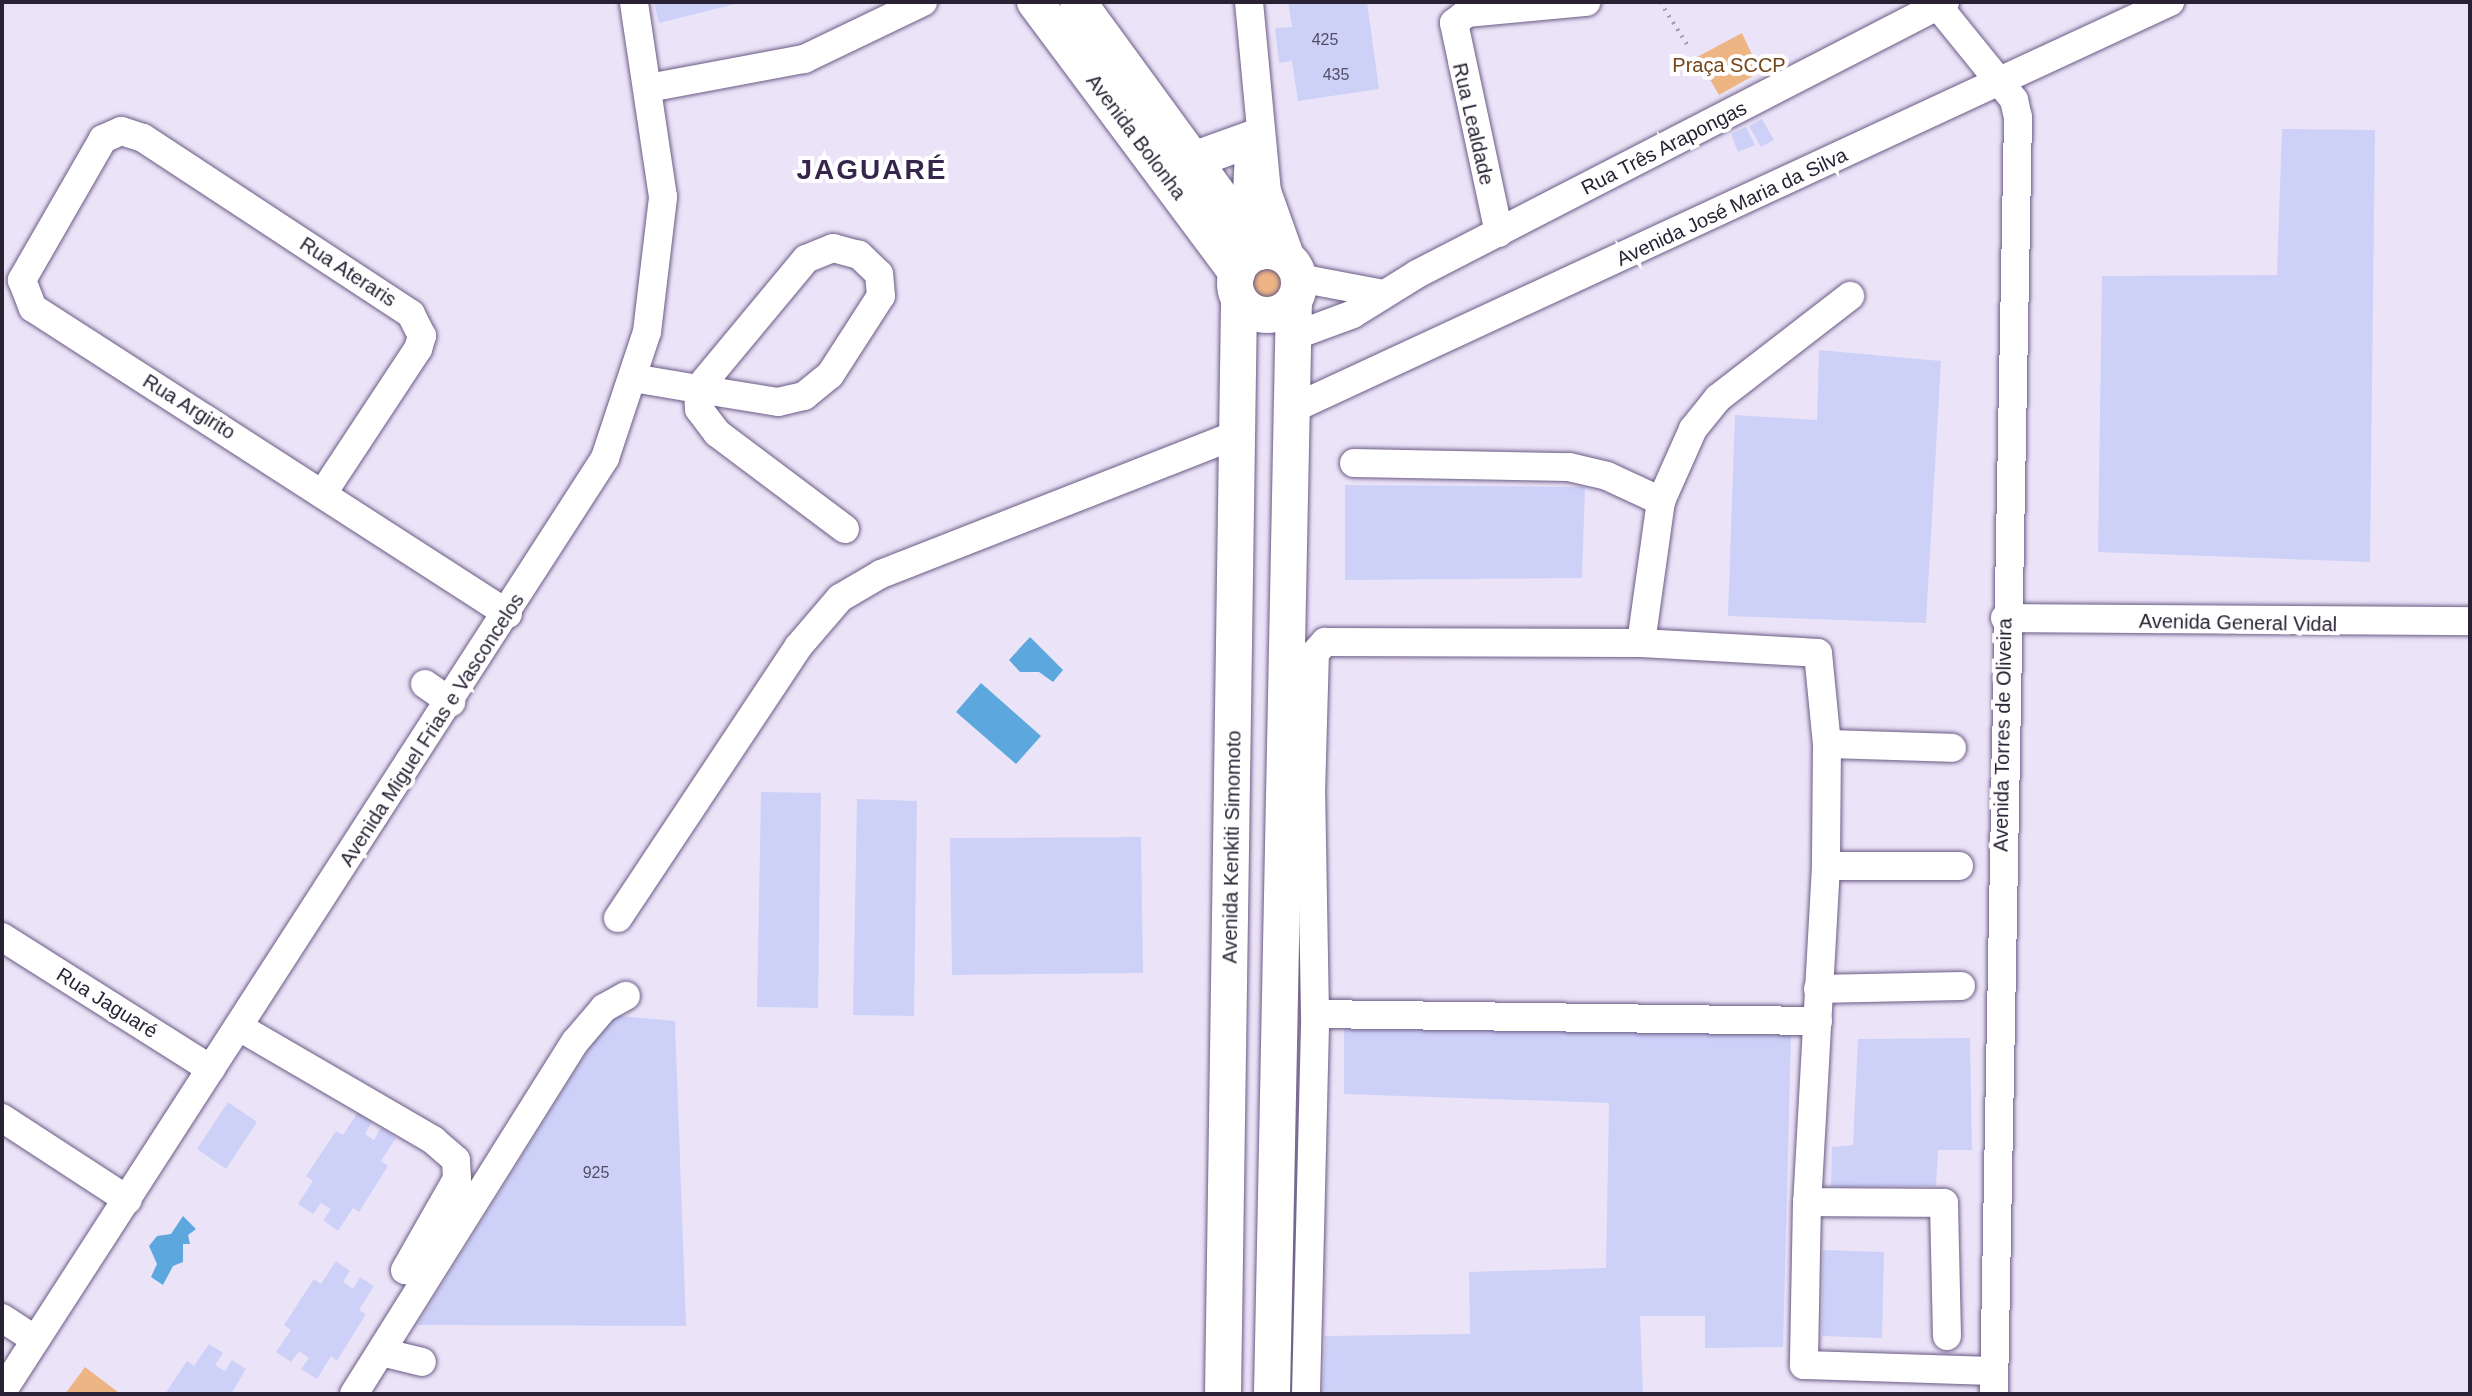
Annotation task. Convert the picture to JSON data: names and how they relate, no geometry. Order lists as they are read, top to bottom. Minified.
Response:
{"streets":{"main road":["Avenida Bolonha","Avenida Kenkiti Simomoto"],"street":["Rua Lealdade","Rua Três Arapongas","Avenida José Maria da Silva","Rua Ateraris","Rua Argirito","Avenida General Vidal","Avenida Miguel Frias e Vasconcelos","Avenida Torres de Oliveira","Rua Jaguaré"]},"crossings":[["Rua Lealdade","Rua Três Arapongas"],["Avenida Bolonha","Avenida Kenkiti Simomoto"],["Rua Três Arapongas","Avenida Torres de Oliveira"],["Avenida José Maria da Silva","Avenida Torres de Oliveira"],["Rua Ateraris","Rua Argirito"],["Rua Argirito","Avenida Miguel Frias e Vasconcelos"],["Avenida General Vidal","Avenida Torres de Oliveira"],["Avenida Miguel Frias e Vasconcelos","Rua Jaguaré"]],"districts":["JAGUARÉ"],"parks":["Praça SCCP"],"house_numbers":["425","435","925"]}
